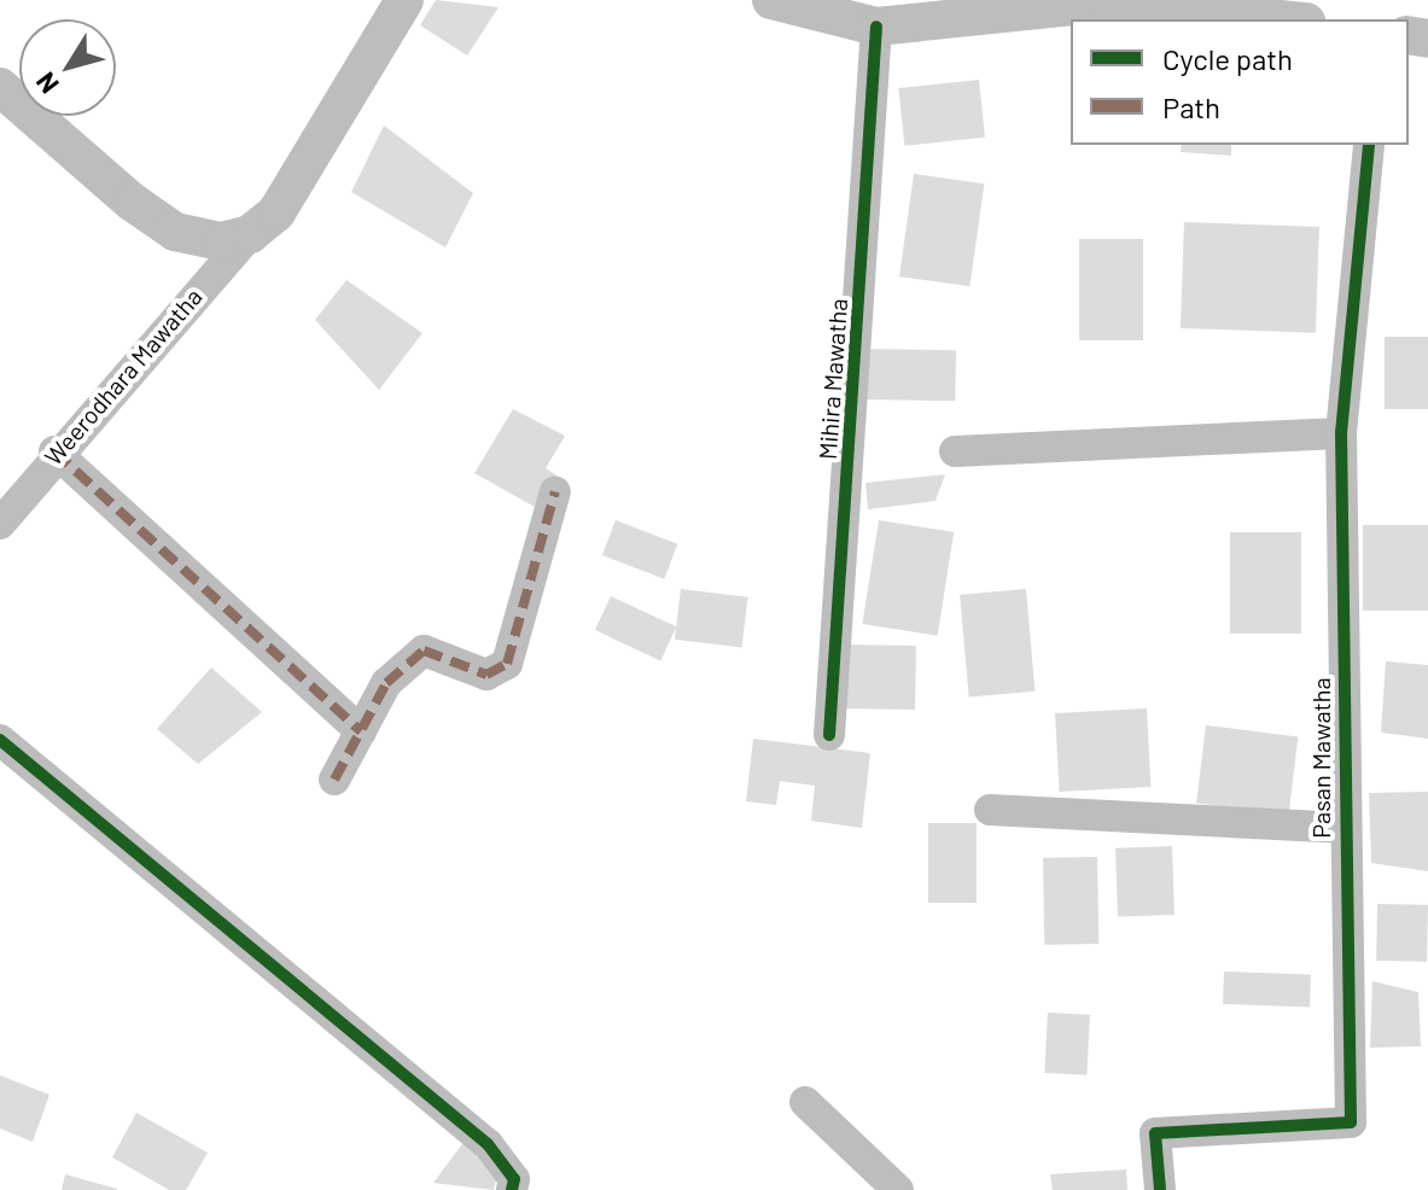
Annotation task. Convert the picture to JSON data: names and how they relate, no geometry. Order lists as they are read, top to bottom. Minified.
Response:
{"streets":{"street":["Weerodhara Mawatha","Mihira Mawatha","Pasan Mawatha"]},"legend":["Cycle path","Path"],"north":"bottom left"}
